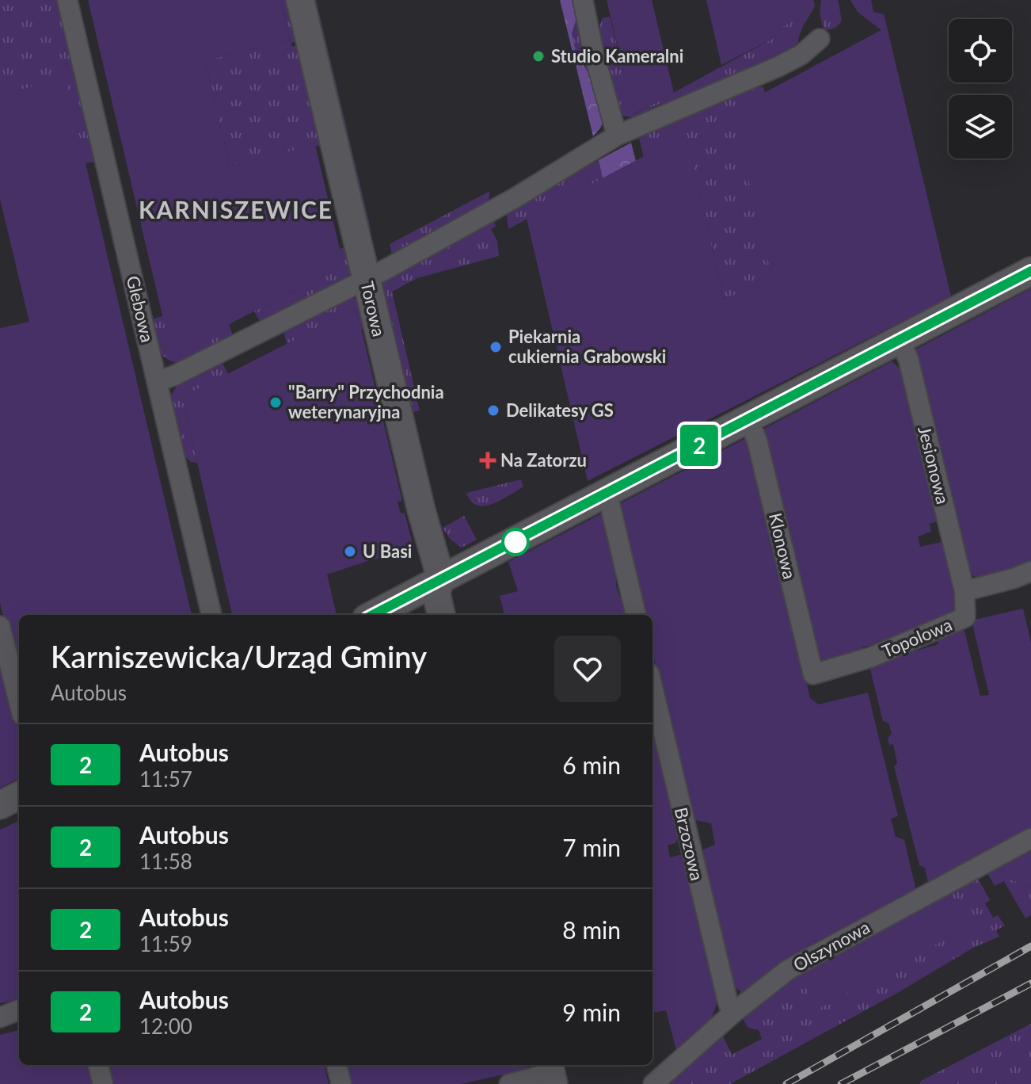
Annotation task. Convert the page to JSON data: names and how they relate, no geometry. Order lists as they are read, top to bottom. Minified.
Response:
{"streets":{"street":["Glebowa","Torowa","Jesionowa","Klonowa","Topolowa","Brzozowa","Olszynowa"]},"crossings":[["Jesionowa","Topolowa"],["Klonowa","Topolowa"],["Brzozowa","Olszynowa"]],"districts":["KARNISZEWICE"],"places":{"other":["Studio Kameralni","Piekarnia cukiernia Grabowski","\"Barry\" Przychodnia weterynaryjna","Delikatesy GS","U Basi"],"health":["Na Zatorzu"]},"lines":["bus line 2"],"page":{"on_map":"2","heading":["Karniszewicka/Urząd Gminy","Autobus"],"list":[{"mark":"2","name":"Autobus","note":"11:57","value":"6 min"},{"mark":"2","name":"Autobus","note":"11:58","value":"7 min"},{"mark":"2","name":"Autobus","note":"11:59","value":"8 min"},{"mark":"2","name":"Autobus","note":"12:00","value":"9 min"}]}}
